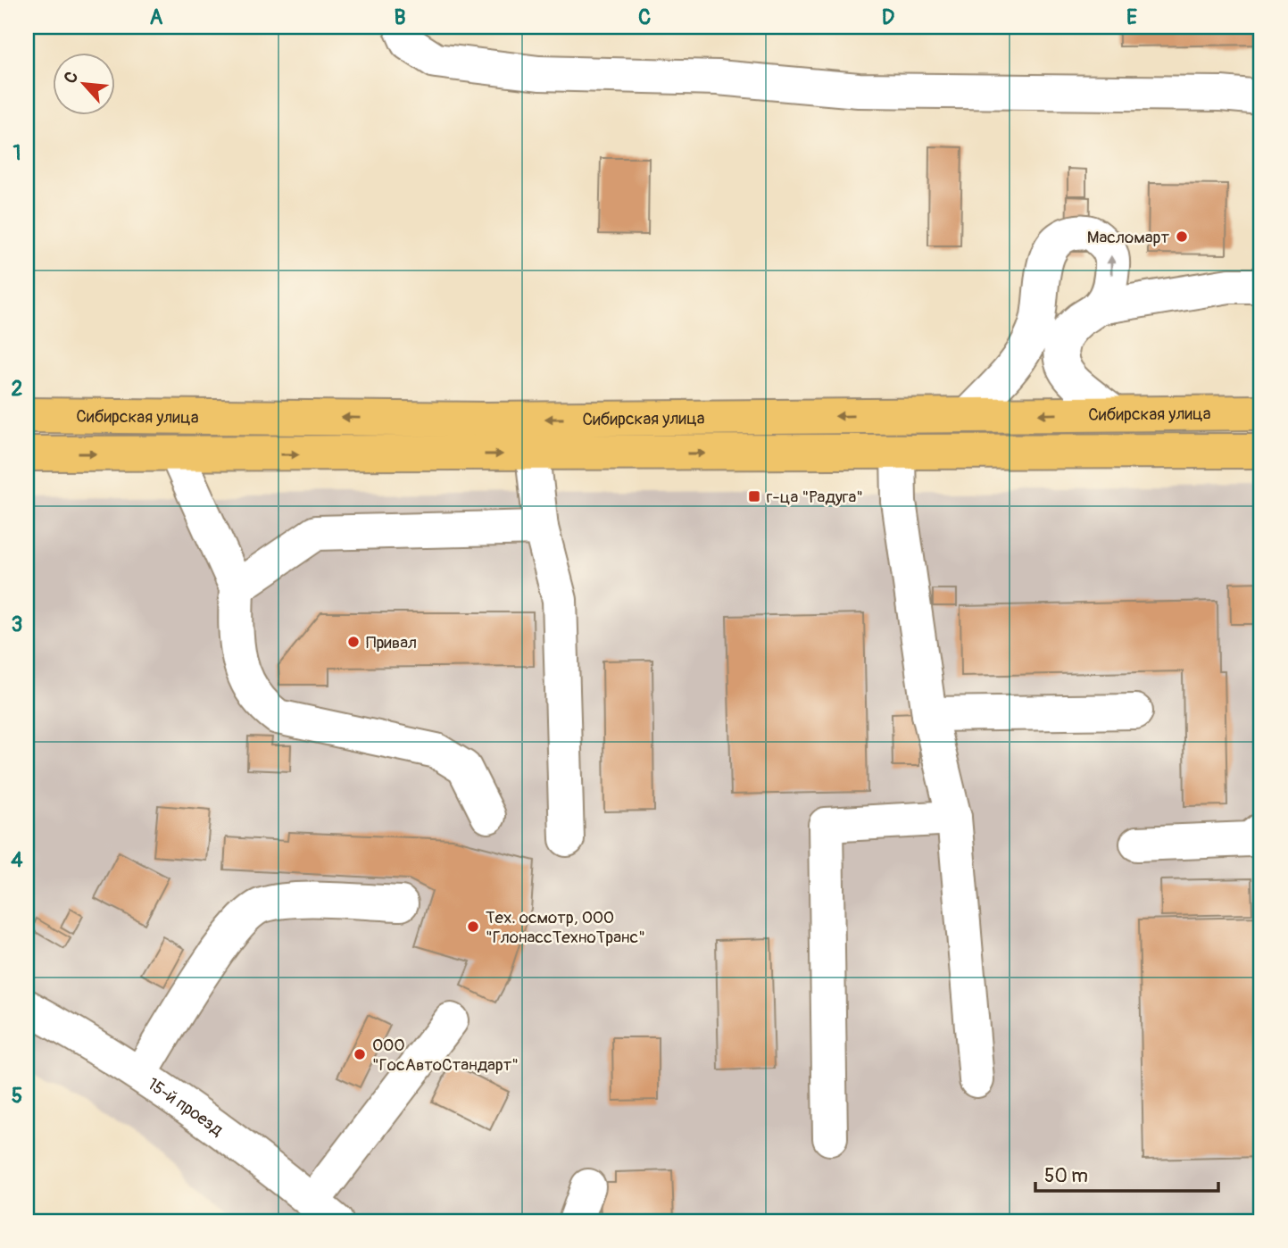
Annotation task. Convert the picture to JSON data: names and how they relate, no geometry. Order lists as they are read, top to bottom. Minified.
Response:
{"streets":{"main road":["Сибирская улица"],"street":["15-й проезд"]},"places":{"other":["Масломарт","Привал","Тех. осмотр, ООО \"ГлонассТехноТранс\"","ООО \"ГосАвтоСтандарт\""],"transit":["г-ца \"Радуга\""]},"scale_bar":"50 m","north":"top left","grid":{"columns":["A","B","C","D","E"],"rows":["1","2","3","4","5"]}}
